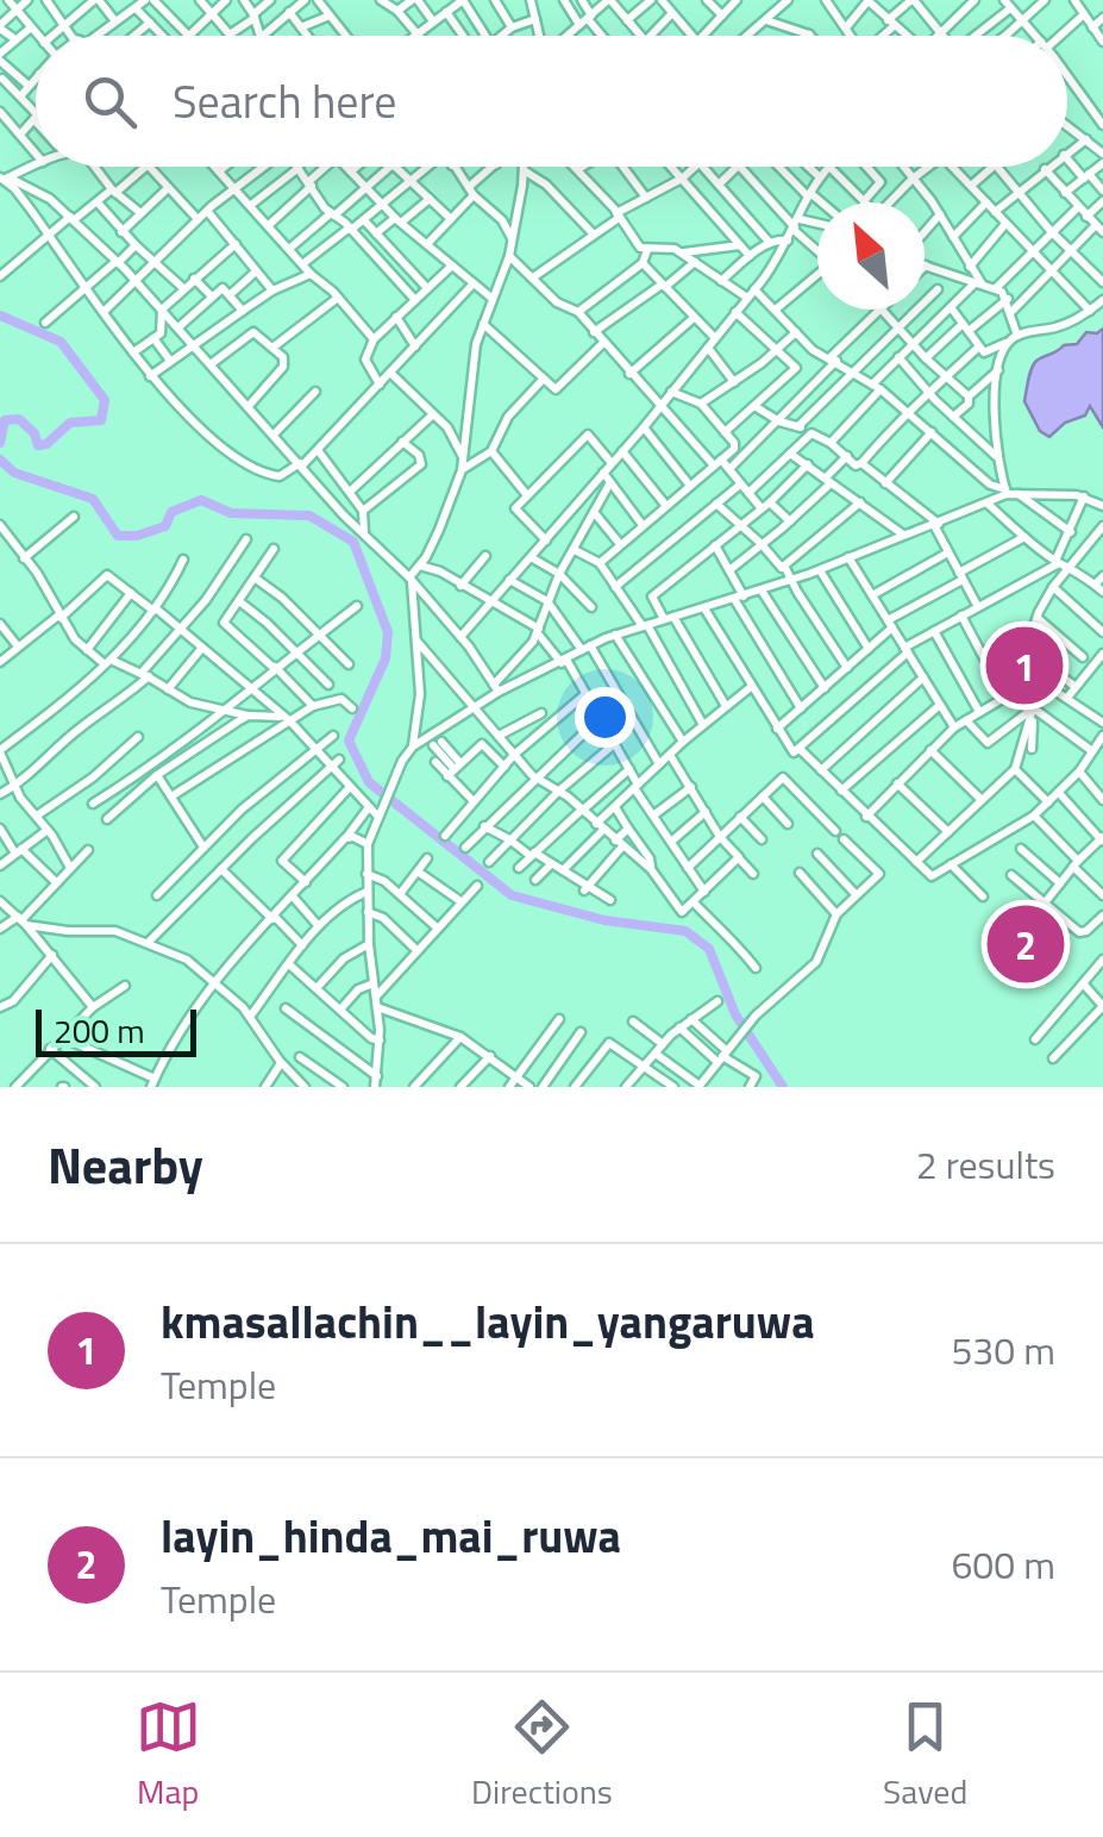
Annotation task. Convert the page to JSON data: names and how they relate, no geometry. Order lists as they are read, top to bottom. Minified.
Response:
{"scale_bar":"200 m","north":"top left","page":{"search":"Search here","pins":["1","2"],"scale":"200 m","heading":["Nearby","2 results"],"list":[{"mark":"1","name":"kmasallachin__layin_yangaruwa","note":"Temple","value":"530 m"},{"mark":"2","name":"layin_hinda_mai_ruwa","note":"Temple","value":"600 m"}],"nav":["Map","Directions","Saved"]}}
